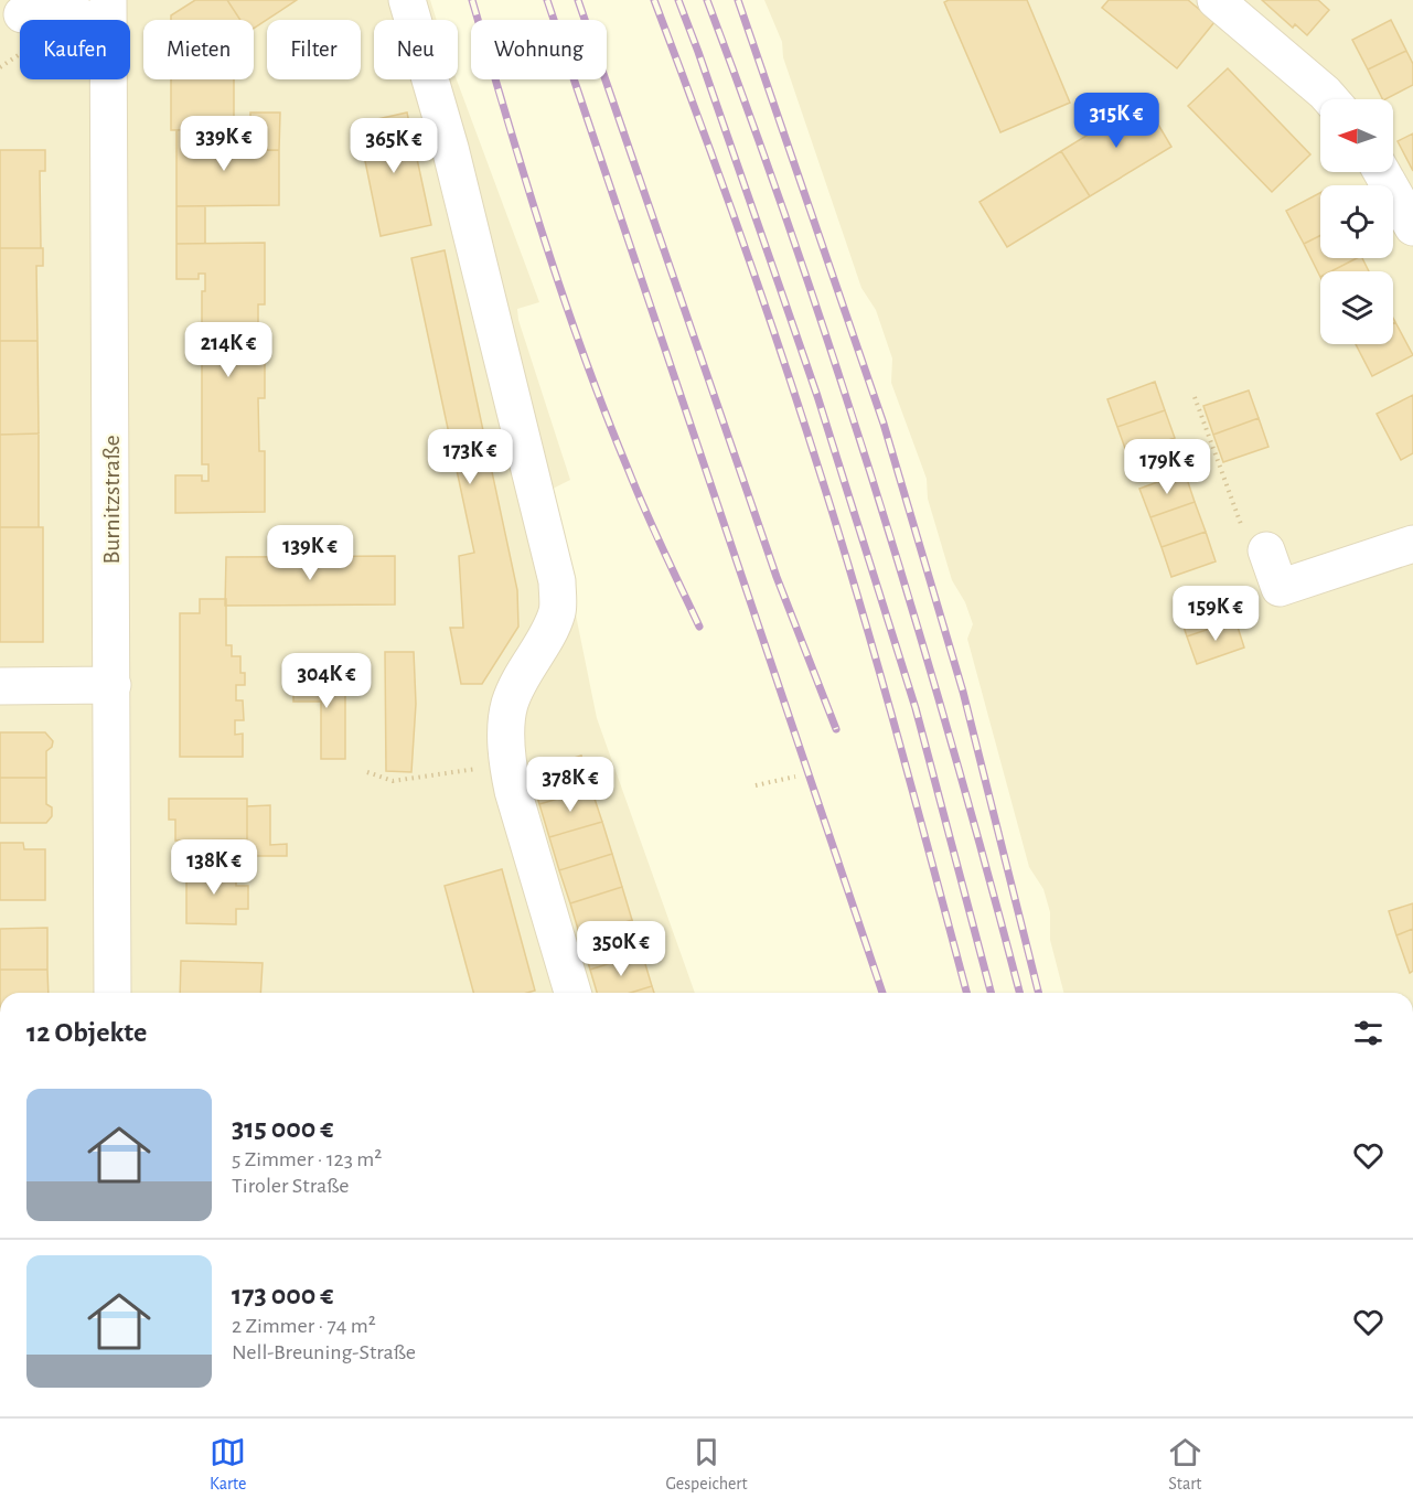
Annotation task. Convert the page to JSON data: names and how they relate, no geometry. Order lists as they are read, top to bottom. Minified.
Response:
{"streets":{"street":["Burnitzstraße"]},"north":"left","page":{"chip":["Kaufen","Mieten","Filter","Neu","Wohnung"],"price":["315K €","339K €","365K €","214K €","173K €","179K €","139K €","159K €","304K €","378K €","138K €","350K €"],"heading":"12 Objekte","list":[{"name":"315 000 €","note":"5 Zimmer · 123 m² · Tiroler Straße"},{"name":"173 000 €","note":"2 Zimmer · 74 m² · Nell-Breuning-Straße"}],"tabs":["Karte","Gespeichert","Start"]}}
